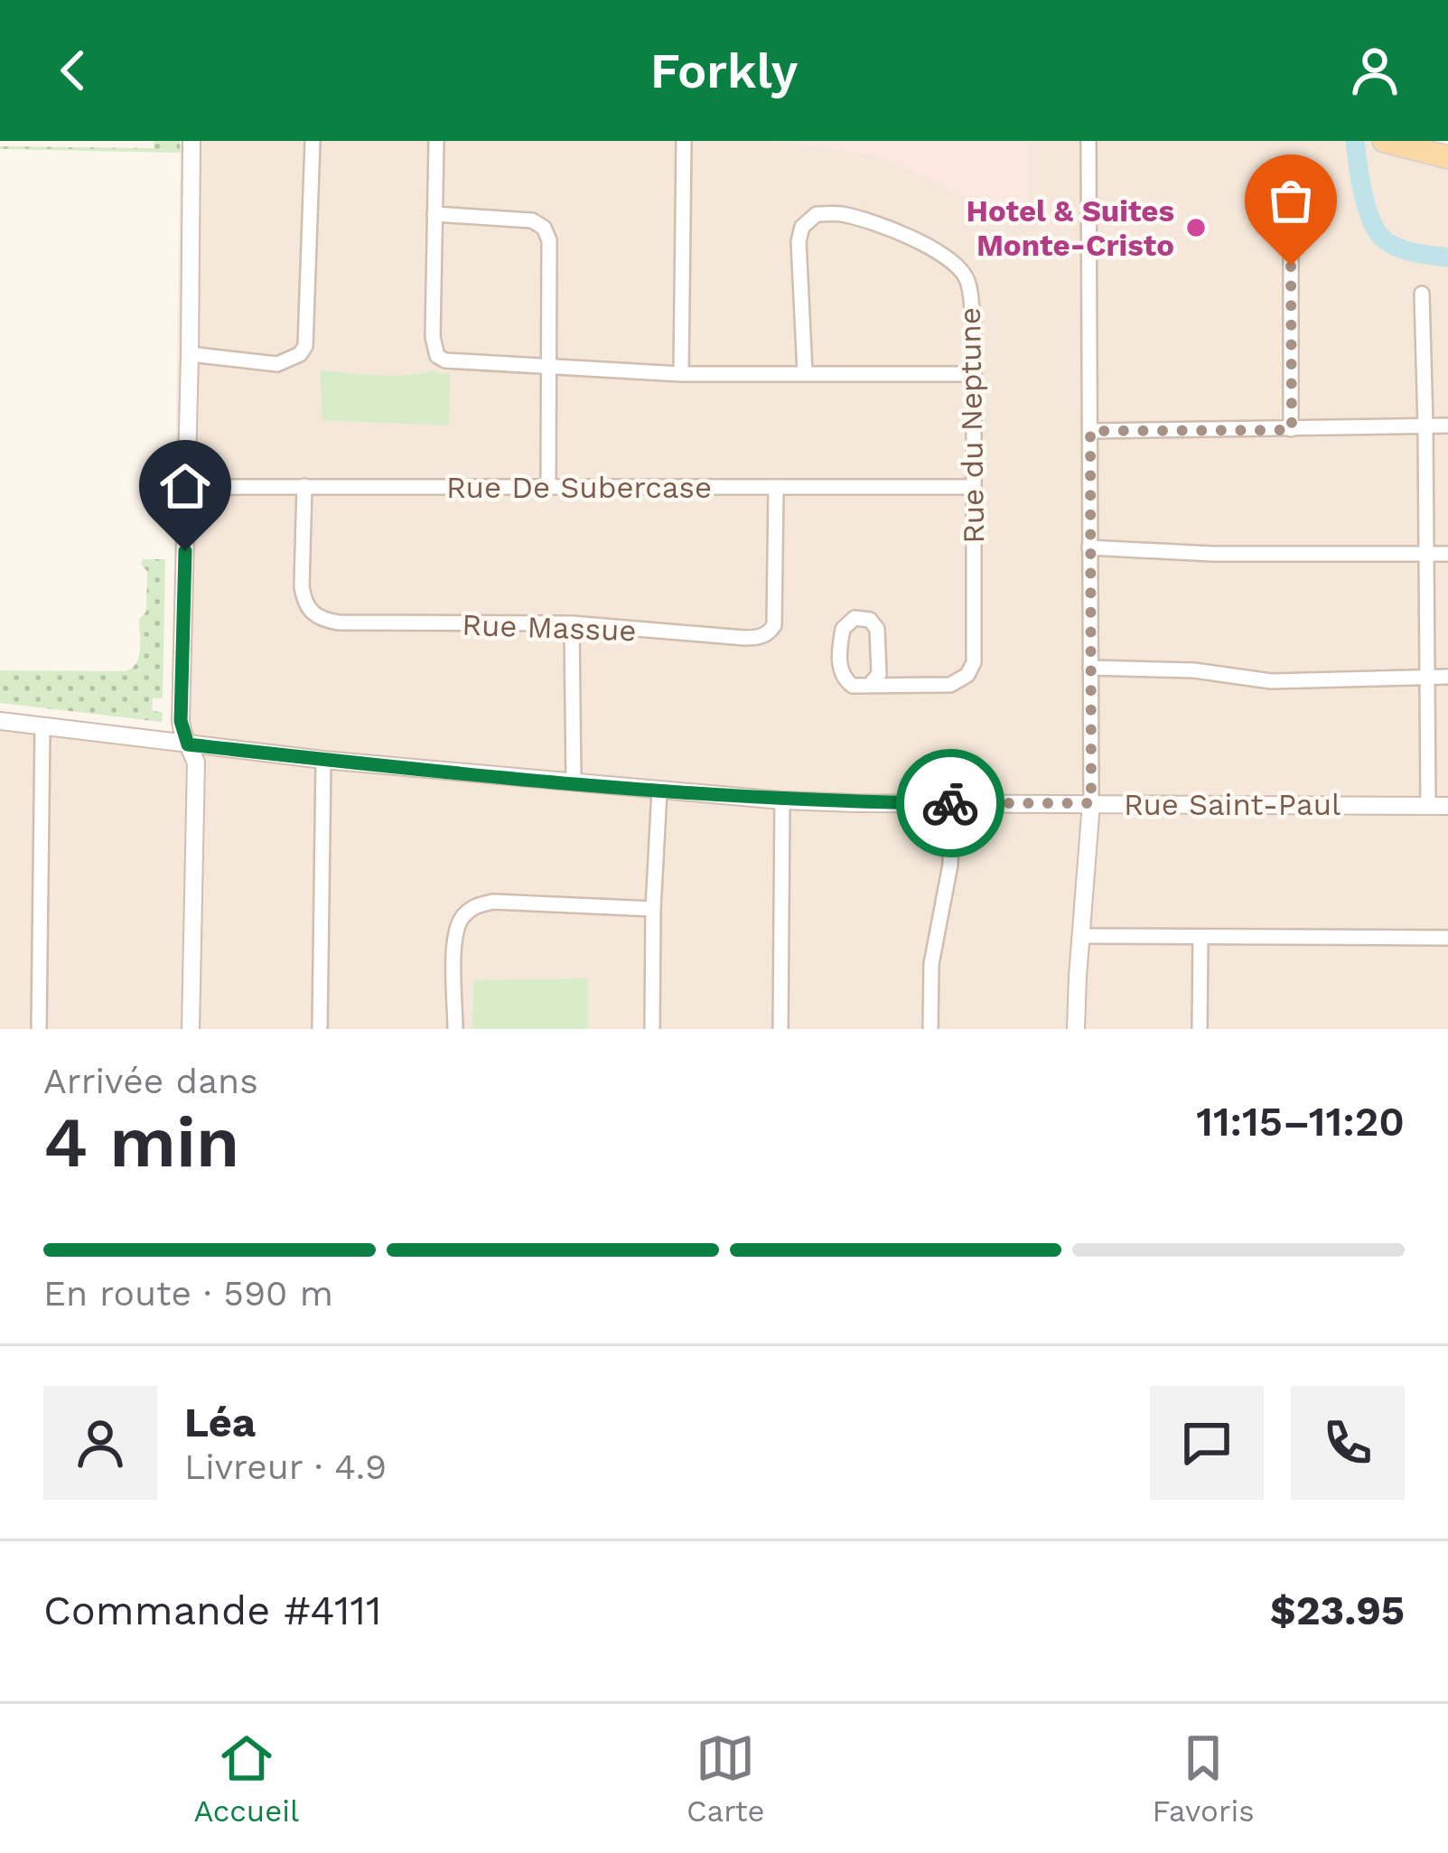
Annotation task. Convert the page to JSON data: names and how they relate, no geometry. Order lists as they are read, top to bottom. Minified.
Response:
{"streets":{"street":["Rue du Neptune","Rue De Subercase","Rue Massue","Rue Saint-Paul"]},"crossings":[["Rue du Neptune","Rue De Subercase"],["Rue De Subercase","Rue Massue"]],"places":["Hotel & Suites Monte-Cristo"],"page":{"header":"Forkly","heading":["4 min","Arrivée dans","11:15–11:20"],"panel":["Léa","Livreur · 4.9","Commande #4111","$23.95"],"bar":"En route · 590 m","tabs":["Accueil","Carte","Favoris"]}}
